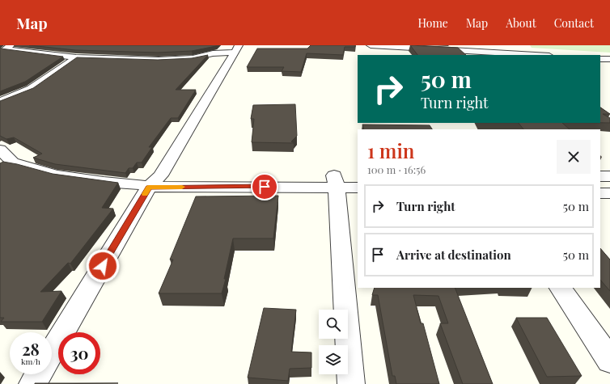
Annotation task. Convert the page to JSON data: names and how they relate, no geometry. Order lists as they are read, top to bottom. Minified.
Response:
{"page":{"header":"Map","nav":["Home","Map","About","Contact"],"turn":["50 m","Turn right"],"heading":["1 min","100 m · 16:56"],"list":[{"name":"Turn right","value":"50 m"},{"name":"Arrive at destination","value":"50 m"}],"speed":"28 km/h","limit":"30"}}
